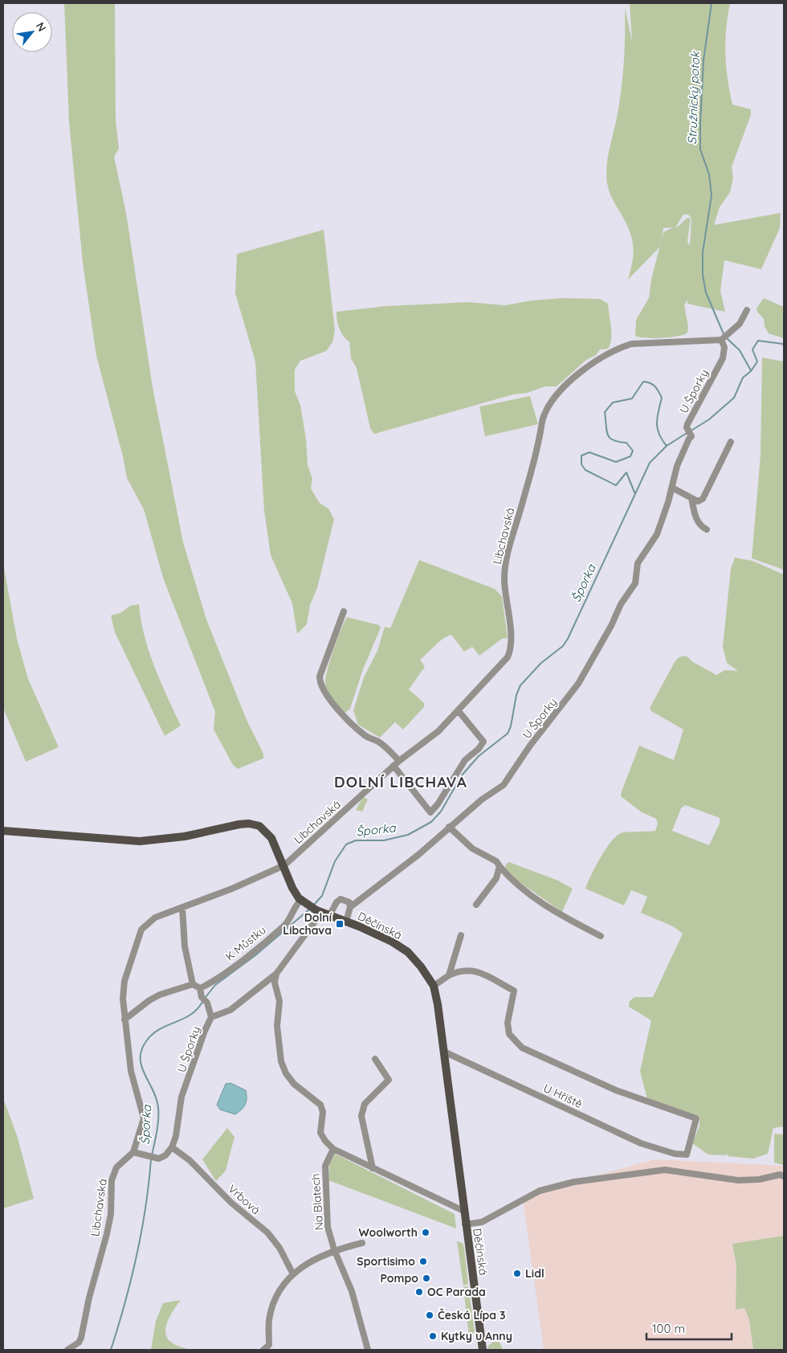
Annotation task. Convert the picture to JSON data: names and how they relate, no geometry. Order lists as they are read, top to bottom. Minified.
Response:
{"streets":{"main road":["Děčínská"],"street":["U Šporky","Libchavská","K Můstku","U Hřiště","Vrbová","Na Blatech"]},"crossings":[["U Šporky","Libchavská"],["U Šporky","Děčínská"],["U Šporky","Vrbová"],["Děčínská","K Můstku"],["Děčínská","U Hřiště"]],"districts":["DOLNÍ LIBCHAVA"],"water":["Stružnický potok","Šporka"],"places":{"transit":["Dolní Libchava"],"other":["Woolworth","Sportisimo","Lidl","Pompo","OC Parada","Česká Lípa 3","Kytky u Anny"]},"scale_bar":"100 m","north":"top right"}
